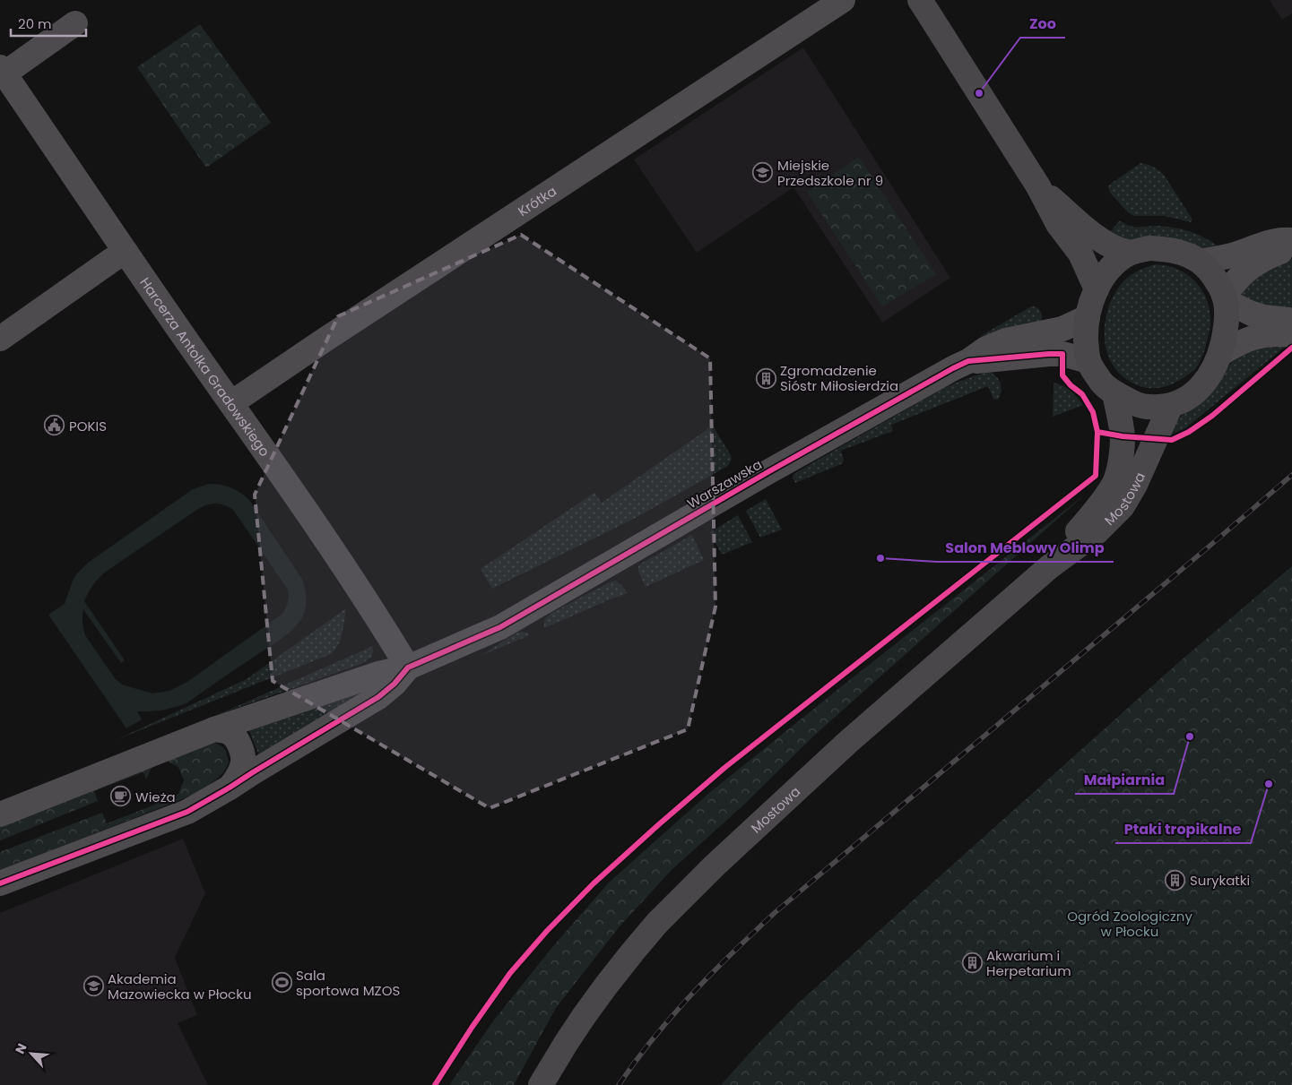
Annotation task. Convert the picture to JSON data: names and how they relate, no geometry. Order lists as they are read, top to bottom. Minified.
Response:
{"streets":{"main road":["Mostowa"],"street":["Krótka","Harcerza Antolka Gradowskiego","Warszawska"]},"crossings":[["Krótka","Harcerza Antolka Gradowskiego"],["Harcerza Antolka Gradowskiego","Warszawska"],["Warszawska","Mostowa"]],"parks":["Ogród Zoologiczny w Płocku"],"places":{"other":["Zoo","Salon Meblowy Olimp","Małpiarnia","Ptaki tropikalne"],"school or university":["Miejskie Przedszkole nr 9","Akademia Mazowiecka w Płocku"],"building":["Zgromadzenie Sióstr Miłosierdzia","Surykatki","Akwarium i Herpetarium"],"public building":["POKIS"],"cafe":["Wieża"],"sports":["Sala sportowa MZOS"]},"scale_bar":"20 m","north":"top left"}
